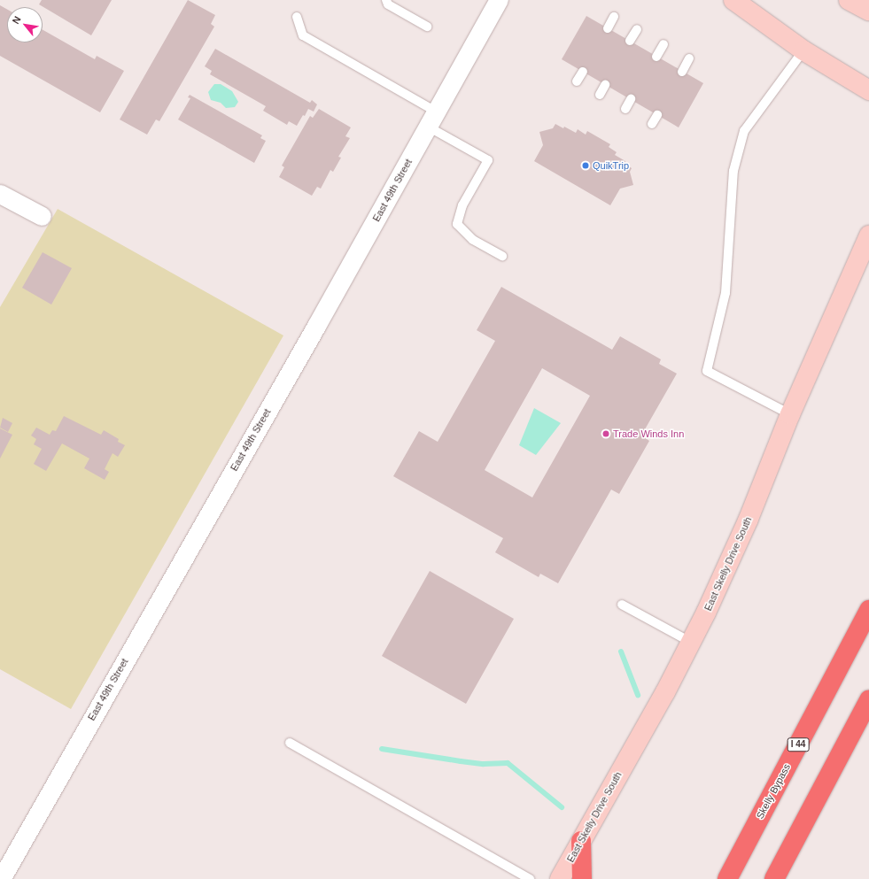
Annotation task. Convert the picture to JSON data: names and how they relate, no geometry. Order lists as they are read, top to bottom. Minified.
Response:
{"streets":{"highway":["I 44","Skelly Bypass"],"main road":["East Skelly Drive South"],"street":["East 49th Street"]},"places":["QuikTrip","Trade Winds Inn"],"north":"top left"}
